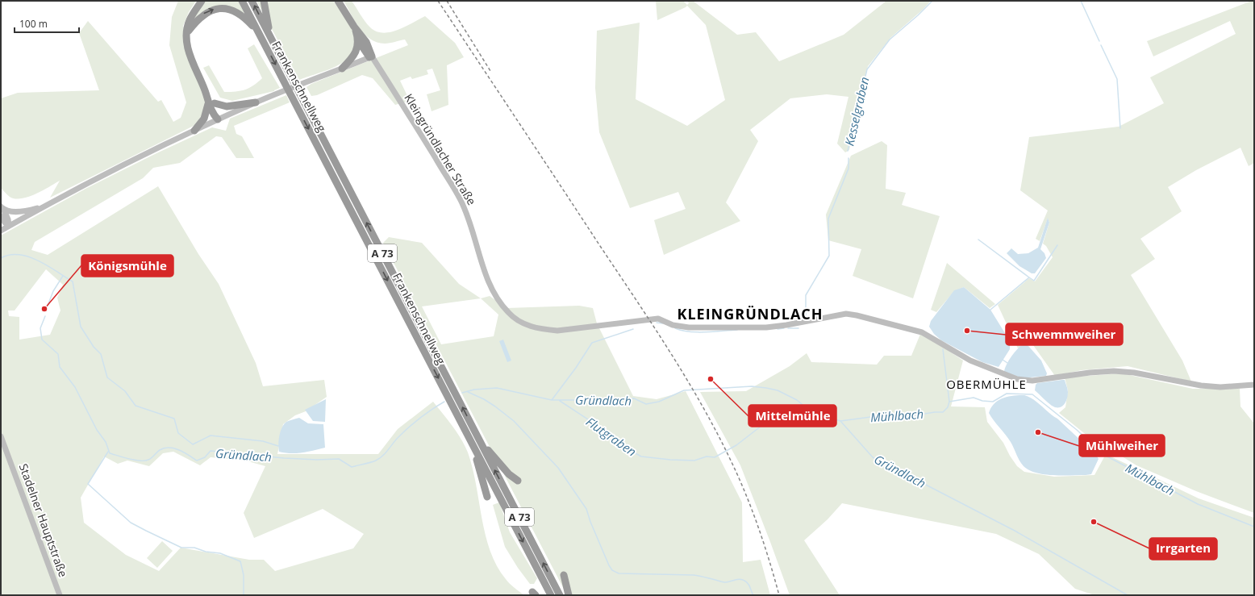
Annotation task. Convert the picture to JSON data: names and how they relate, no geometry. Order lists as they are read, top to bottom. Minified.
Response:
{"streets":{"highway":["Frankenschnellweg","A 73"],"street":["Kleingründlacher Straße","Stadelner Hauptstraße"]},"districts":["KLEINGRÜNDLACH","OBERMÜHLE"],"water":["Kesselgraben","Gründlach","Mühlbach","Flutgraben"],"places":["Königsmühle","Schwemmweiher","Mittelmühle","Mühlweiher","Irrgarten"],"scale_bar":"100 m"}
